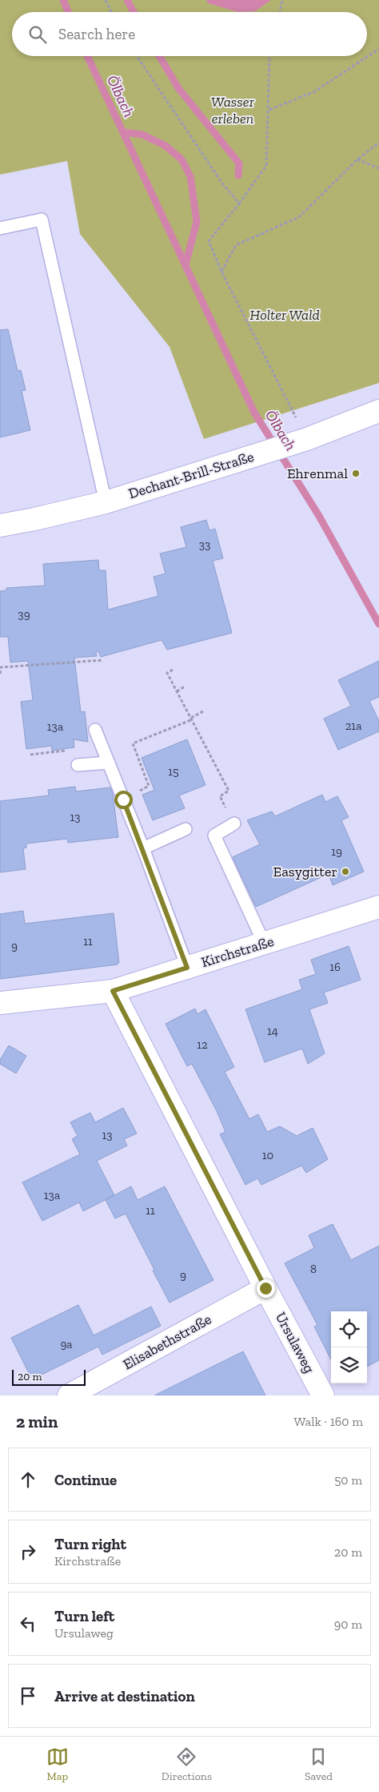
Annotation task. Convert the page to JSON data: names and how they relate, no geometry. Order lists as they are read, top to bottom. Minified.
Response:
{"streets":{"street":["Dechant-Brill-Straße","Kirchstraße","Elisabethstraße","Ursulaweg"]},"crossings":[["Kirchstraße","Ursulaweg"],["Elisabethstraße","Ursulaweg"]],"water":["Ölbach"],"parks":["Wasser erleben","Holter Wald"],"places":["Ehrenmal","Easygitter"],"house_numbers":["33","39","21a","13a","15","13","19","11","9","16","14","12","13","10","13a","11","8","9","9a"],"scale_bar":"20 m","page":{"search":"Search here","scale":"20 m","heading":["2 min","Walk · 160 m"],"list":[["Continue","50 m"],["Turn right","Kirchstraße","20 m"],["Turn left","Ursulaweg","90 m"],"Arrive at destination"],"nav":["Map","Directions","Saved"]}}
